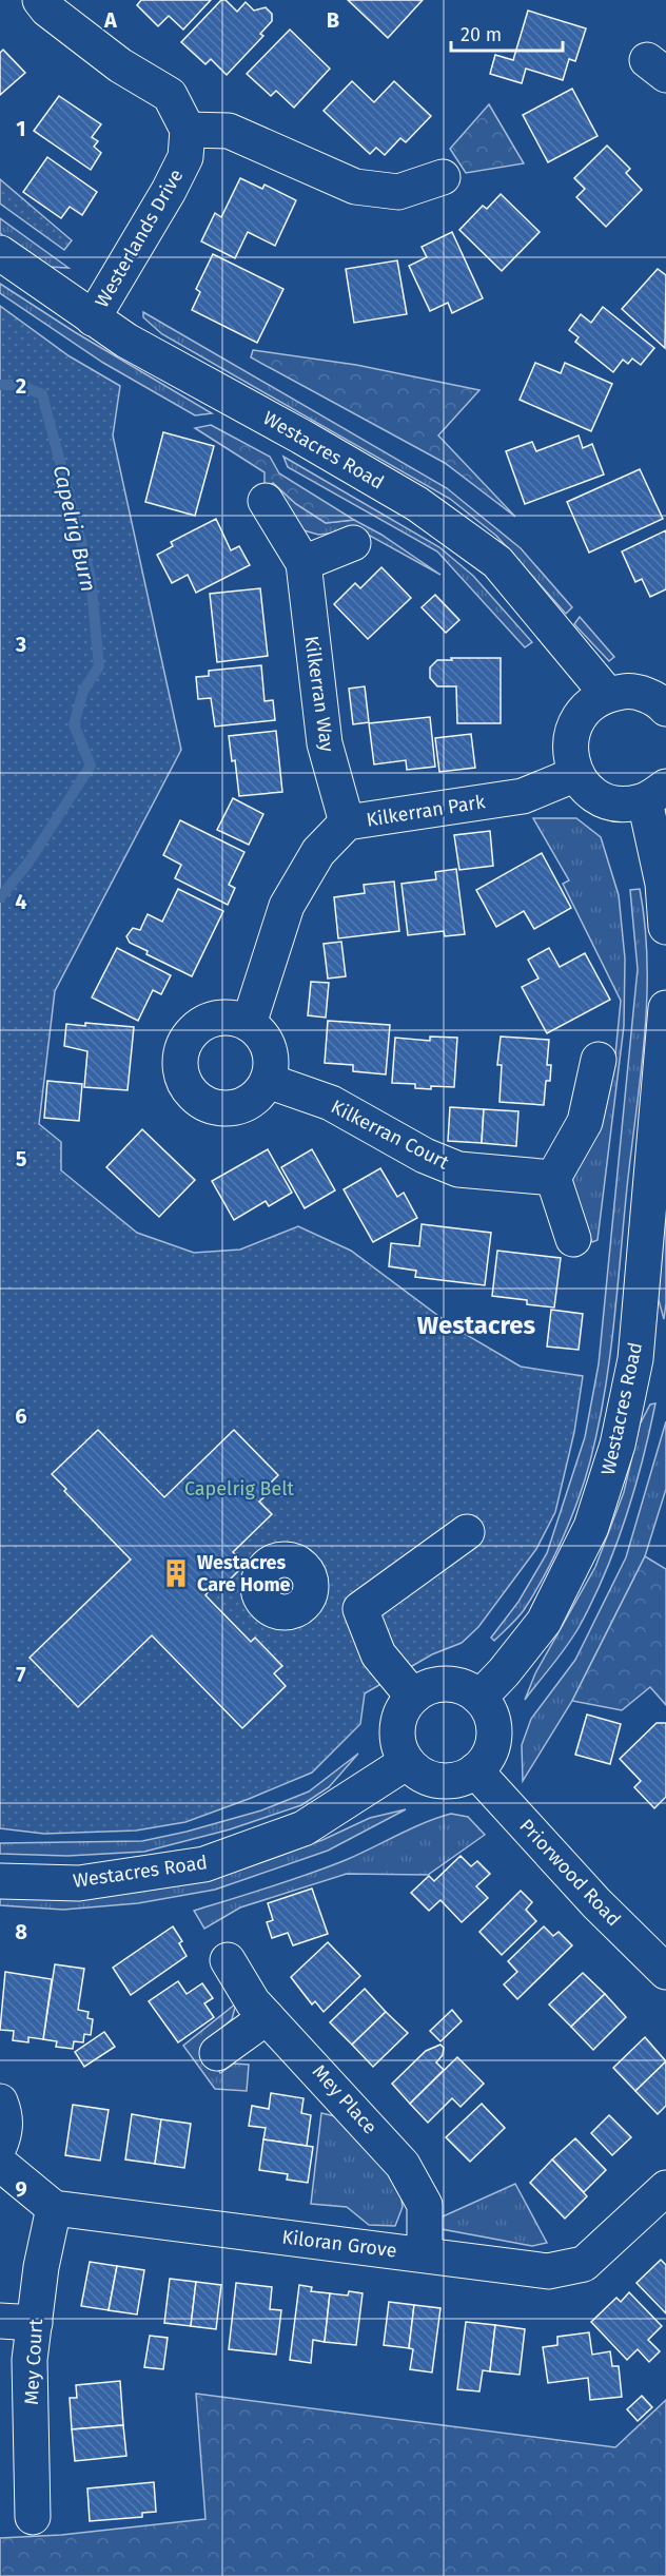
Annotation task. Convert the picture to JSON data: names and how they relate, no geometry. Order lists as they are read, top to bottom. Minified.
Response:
{"streets":{"street":["Westerlands Drive","Westacres Road","Kilkerran Way","Kilkerran Park","Kilkerran Court","Priorwood Road","Mey Place","Kiloran Grove","Mey Court"]},"crossings":[["Westerlands Drive","Westacres Road"],["Westacres Road","Priorwood Road"],["Kilkerran Way","Kilkerran Park"],["Kilkerran Park","Kilkerran Court"],["Mey Place","Kiloran Grove"],["Kiloran Grove","Mey Court"]],"districts":["Westacres"],"water":["Capelrig Burn"],"parks":["Capelrig Belt"],"places":{"building":["Westacres Care Home"]},"scale_bar":"20 m","grid":{"columns":["A","B"],"rows":["1","2","3","4","5","6","7","8","9"]}}
